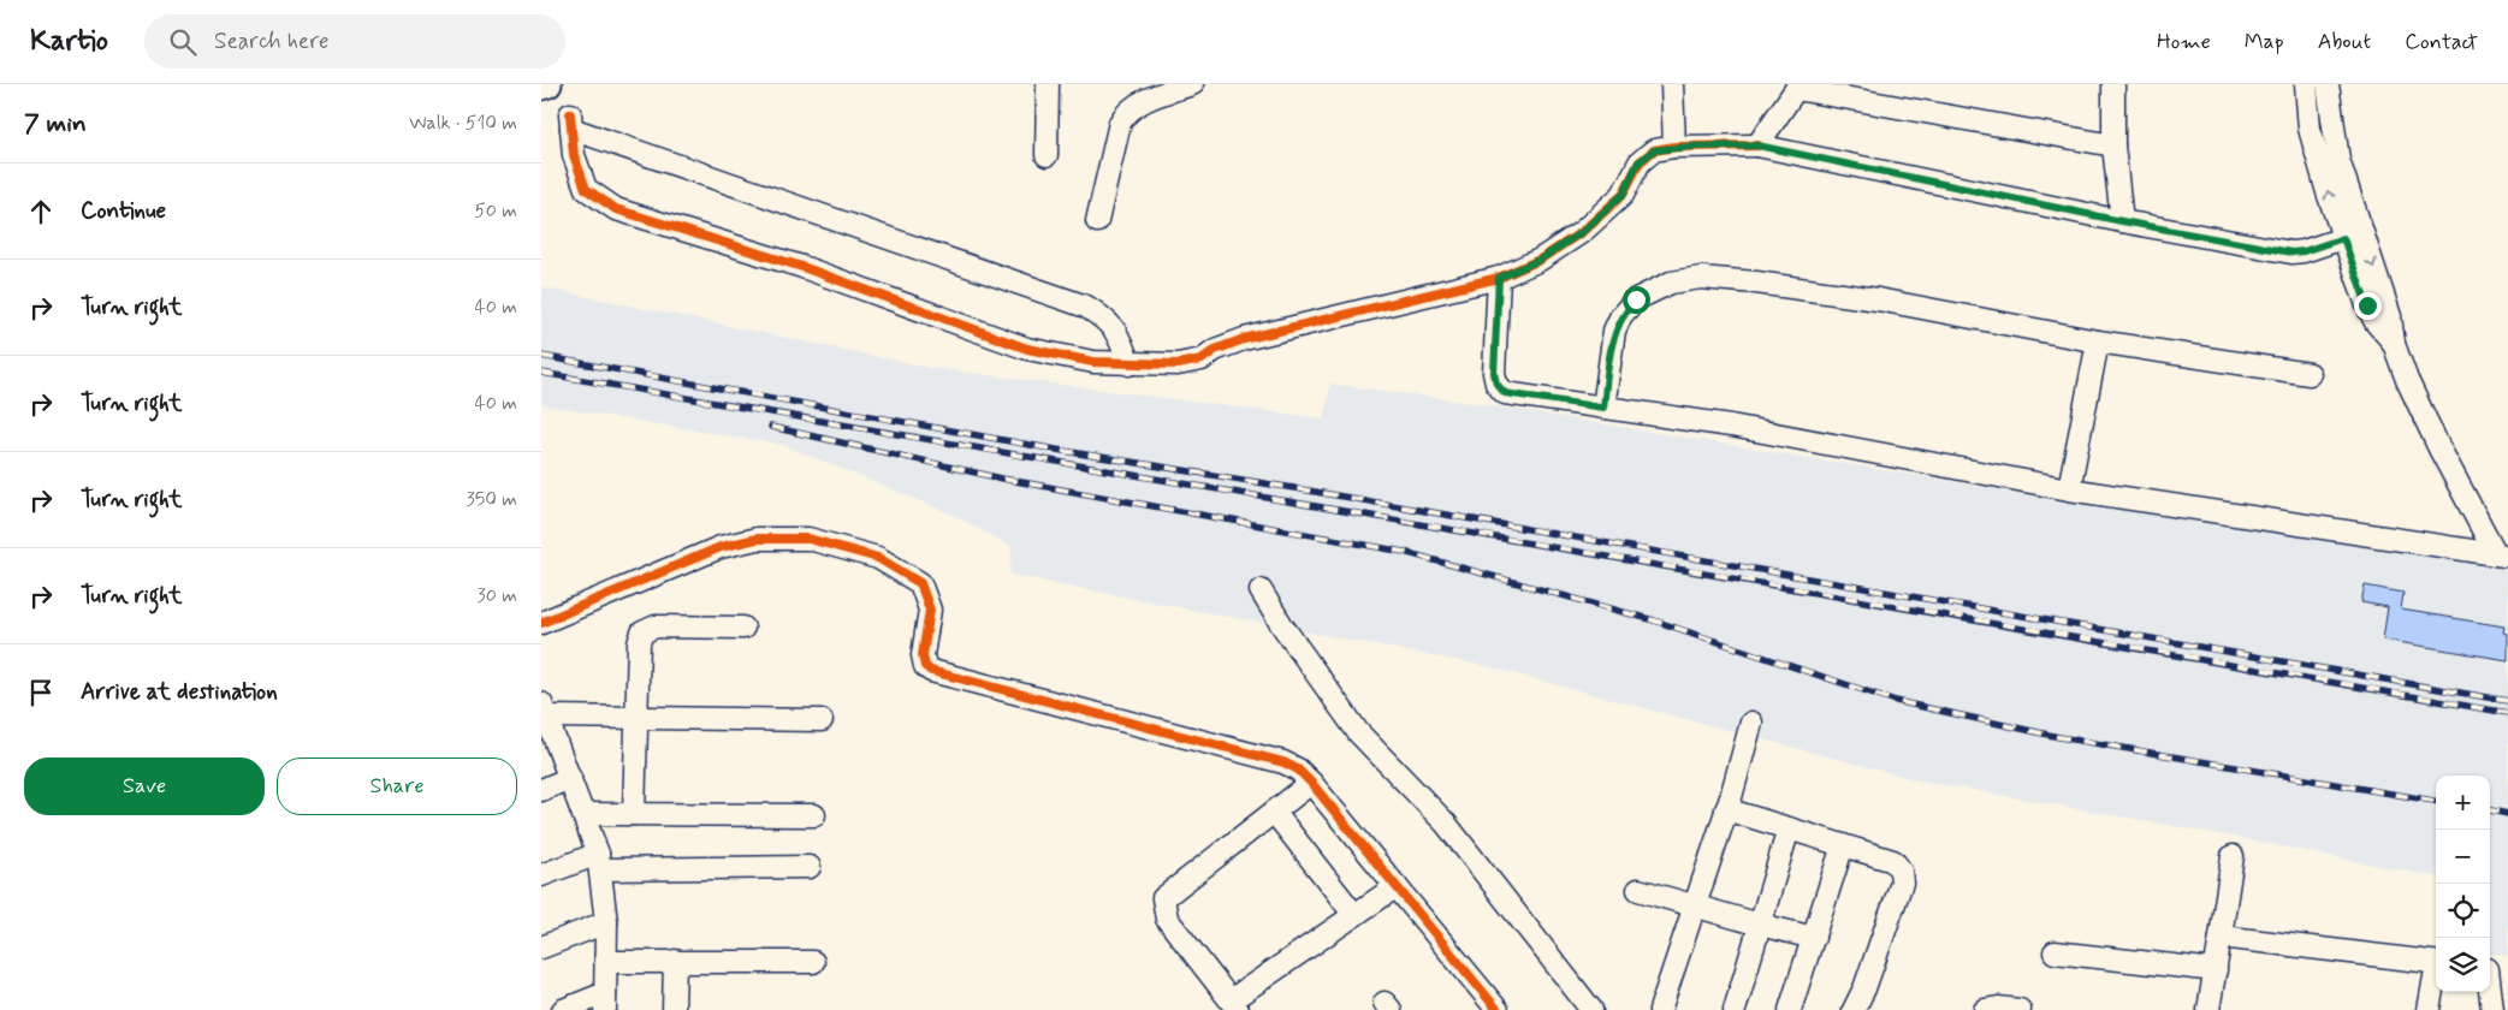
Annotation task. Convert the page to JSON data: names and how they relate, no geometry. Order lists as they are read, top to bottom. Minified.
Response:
{"page":{"header":"Kartio","search":"Search here","nav":["Home","Map","About","Contact"],"heading":["7 min","Walk · 510 m"],"list":[["Continue","50 m"],["Turn right","40 m"],["Turn right","40 m"],["Turn right","350 m"],["Turn right","30 m"],"Arrive at destination"],"buttons":["Save","Share"],"map_buttons":["+","−"]}}
